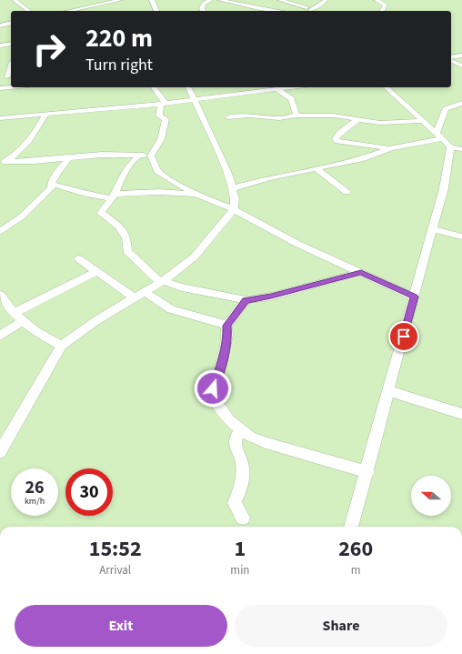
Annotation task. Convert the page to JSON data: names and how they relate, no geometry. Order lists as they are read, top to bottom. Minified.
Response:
{"north":"left","page":{"turn":["220 m","Turn right"],"speed":"26 km/h","limit":"30","eta":["15:52","Arrival","1","min","260","m"],"buttons":["Exit","Share"]}}
